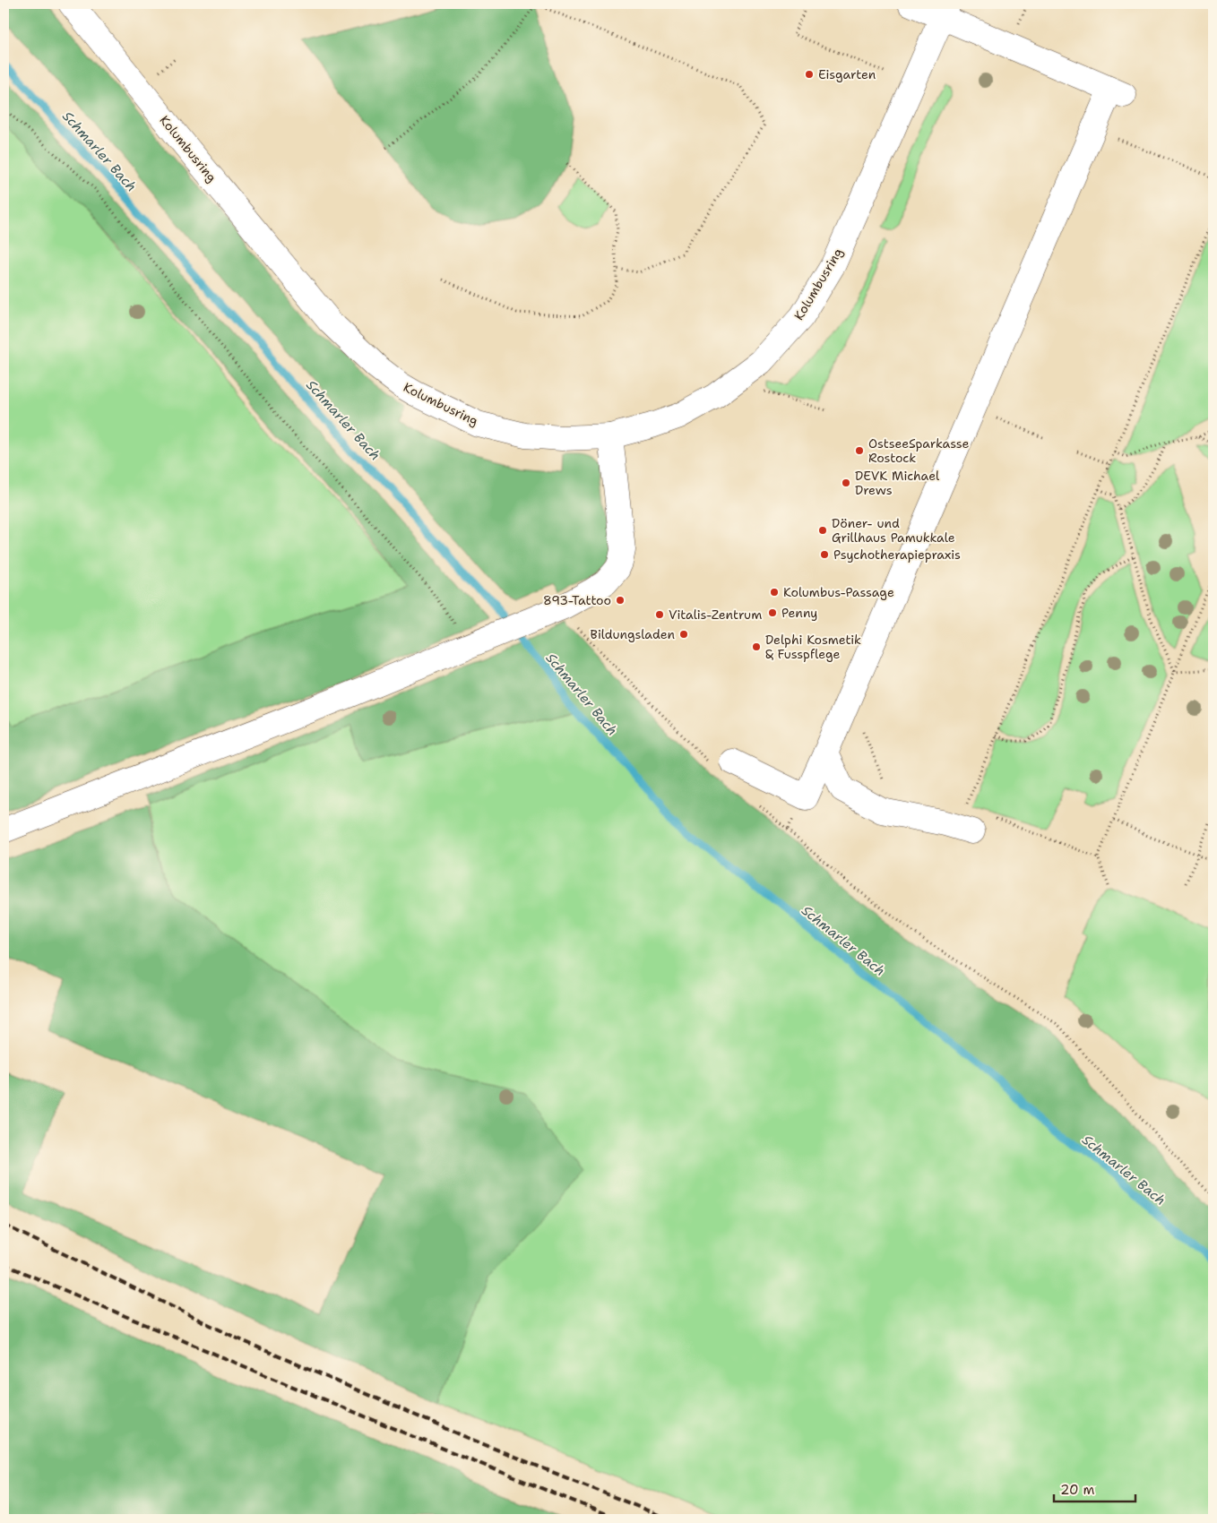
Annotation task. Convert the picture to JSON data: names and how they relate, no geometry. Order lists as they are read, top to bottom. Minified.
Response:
{"streets":{"street":["Kolumbusring"]},"water":["Schmarler Bach"],"places":["Eisgarten","OstseeSparkasse Rostock","DEVK Michael Drews","Döner- und Grillhaus Pamukkale","Psychotherapiepraxis","Kolumbus-Passage","893-Tattoo","Penny","Vitalis-Zentrum","Bildungsladen","Delphi Kosmetik & Fusspflege"],"scale_bar":"20 m"}
